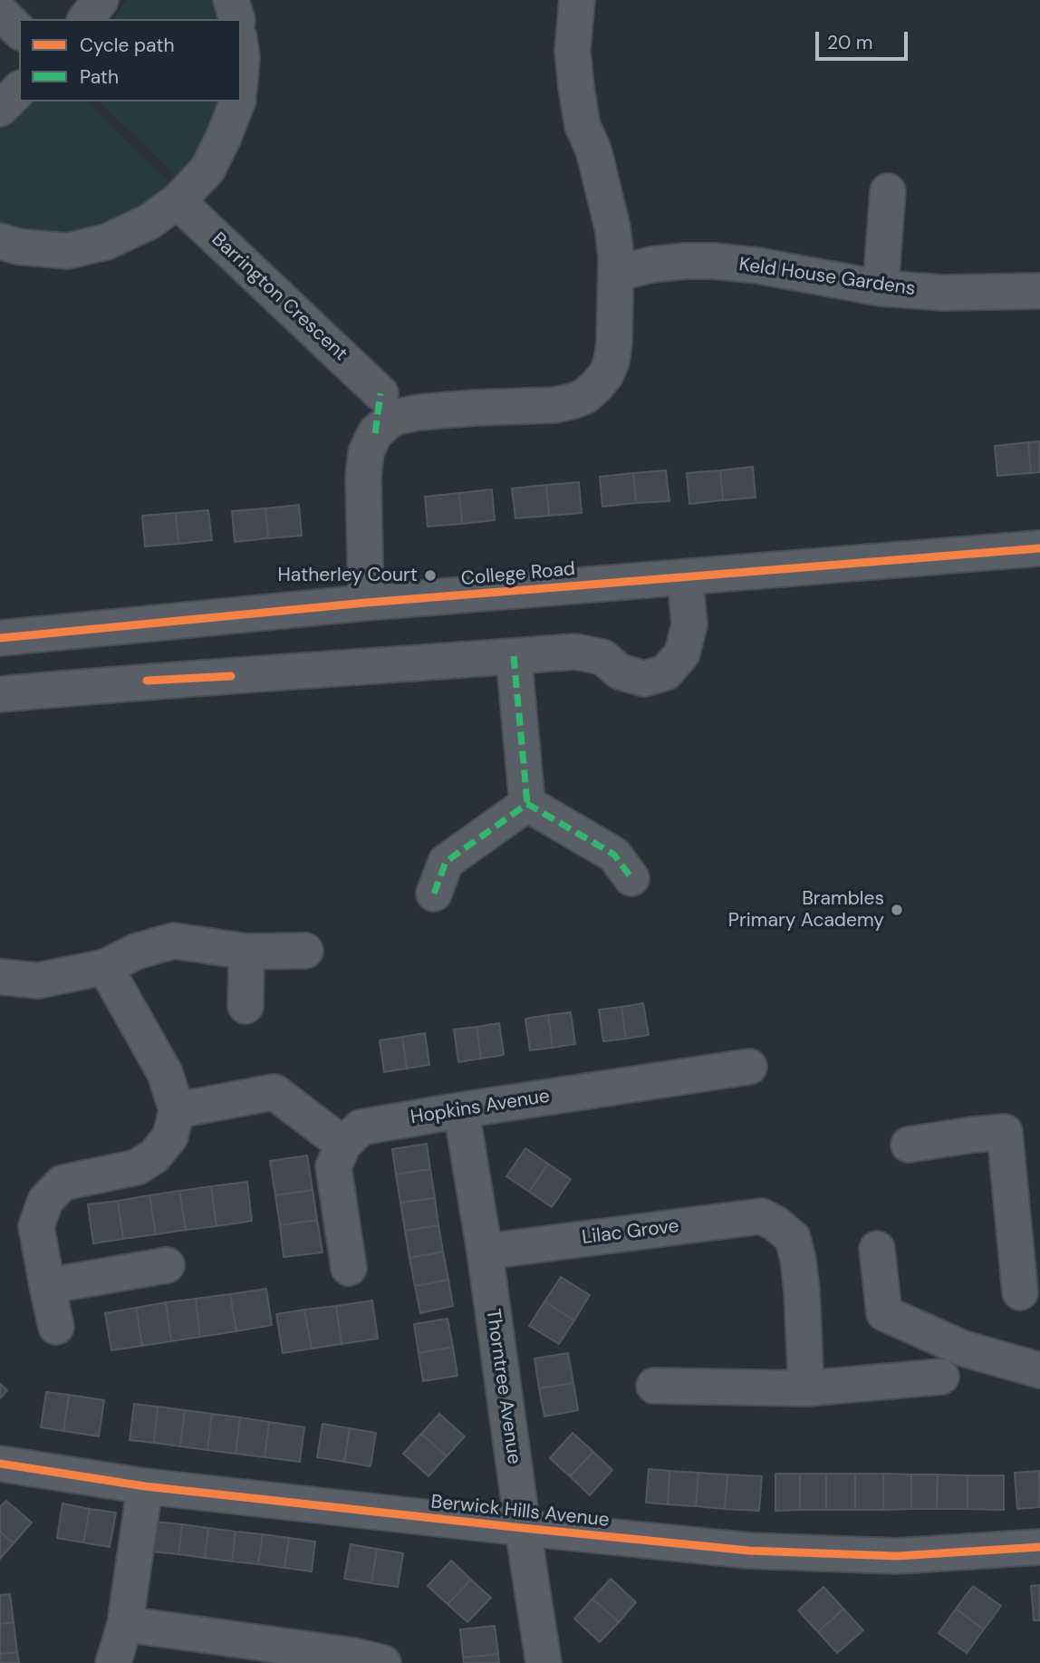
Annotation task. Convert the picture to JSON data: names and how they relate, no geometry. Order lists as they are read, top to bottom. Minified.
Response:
{"streets":{"street":["Keld House Gardens","Barrington Crescent","College Road","Hopkins Avenue","Lilac Grove","Thorntree Avenue","Berwick Hills Avenue"]},"crossings":[["Hopkins Avenue","Thorntree Avenue"],["Lilac Grove","Thorntree Avenue"],["Thorntree Avenue","Berwick Hills Avenue"]],"places":["Hatherley Court","Brambles Primary Academy"],"legend":["Cycle path","Path"],"scale_bar":"20 m"}
